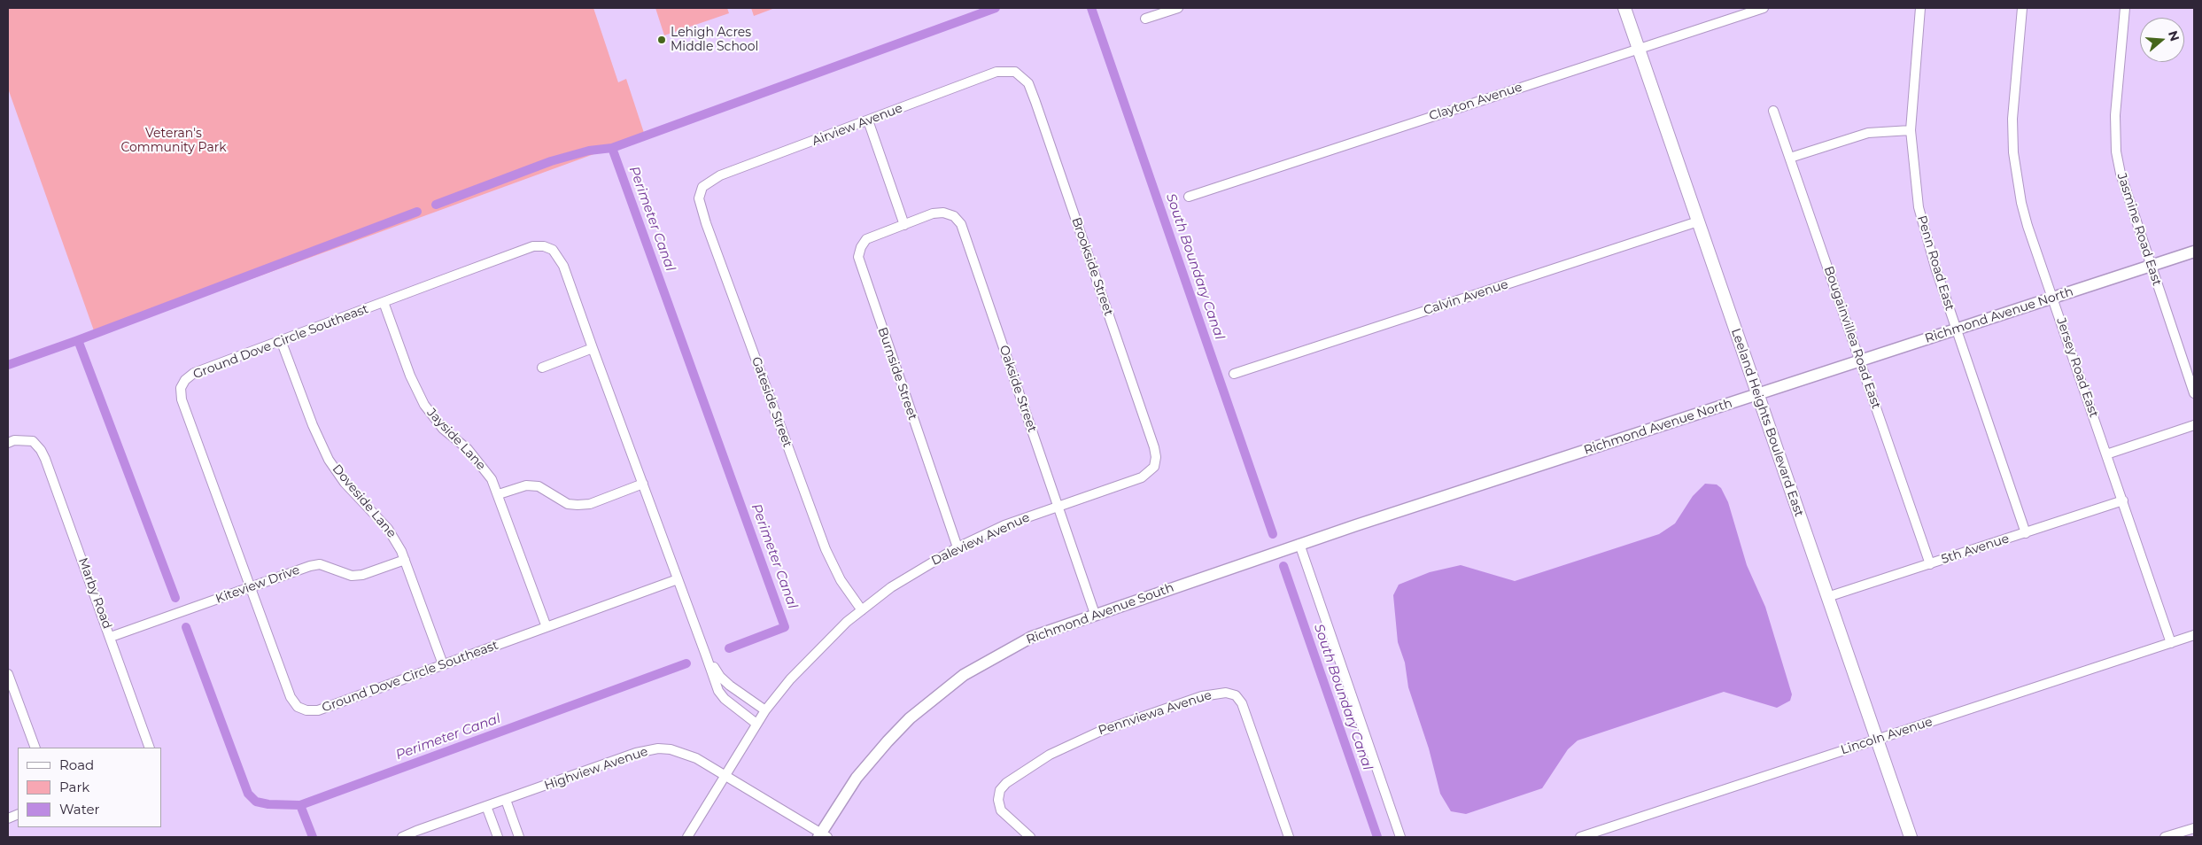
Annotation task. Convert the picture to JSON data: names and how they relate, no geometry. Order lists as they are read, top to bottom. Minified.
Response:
{"streets":{"main road":["Leeland Heights Boulevard East"],"street":["Clayton Avenue","Airview Avenue","Jasmine Road East","Penn Road East","Brookside Street","Calvin Avenue","Richmond Avenue North","Bougainvillea Road East","Ground Dove Circle Southeast","Jersey Road East","Burnside Street","Oakside Street","Gateside Street","Jayside Lane","Doveside Lane","Daleview Avenue","5th Avenue","Kiteview Drive","Marby Road","Richmond Avenue South","Pennviewa Avenue","Lincoln Avenue","Highview Avenue"]},"crossings":[["Clayton Avenue","Leeland Heights Boulevard East"],["Airview Avenue","Brookside Street"],["Airview Avenue","Gateside Street"],["Jasmine Road East","Richmond Avenue North"],["Penn Road East","Richmond Avenue North"],["Penn Road East","5th Avenue"],["Brookside Street","Daleview Avenue"],["Calvin Avenue","Leeland Heights Boulevard East"],["Richmond Avenue North","Bougainvillea Road East"],["Richmond Avenue North","Jersey Road East"],["Richmond Avenue North","Leeland Heights Boulevard East"],["Richmond Avenue North","Richmond Avenue South"],["Bougainvillea Road East","5th Avenue"],["Ground Dove Circle Southeast","Jayside Lane"],["Ground Dove Circle Southeast","Doveside Lane"],["Ground Dove Circle Southeast","Daleview Avenue"],["Ground Dove Circle Southeast","Kiteview Drive"],["Jersey Road East","5th Avenue"],["Jersey Road East","Lincoln Avenue"],["Burnside Street","Oakside Street"],["Burnside Street","Daleview Avenue"],["Oakside Street","Daleview Avenue"],["Oakside Street","Richmond Avenue South"],["Gateside Street","Daleview Avenue"],["Leeland Heights Boulevard East","5th Avenue"],["Leeland Heights Boulevard East","Lincoln Avenue"],["Doveside Lane","Kiteview Drive"],["Daleview Avenue","Highview Avenue"],["Kiteview Drive","Marby Road"],["Richmond Avenue South","Highview Avenue"]],"water":["Perimeter Canal","South Boundary Canal"],"parks":["Veteran's Community Park"],"places":["Lehigh Acres Middle School"],"legend":["Road","Park","Water"],"north":"right"}
